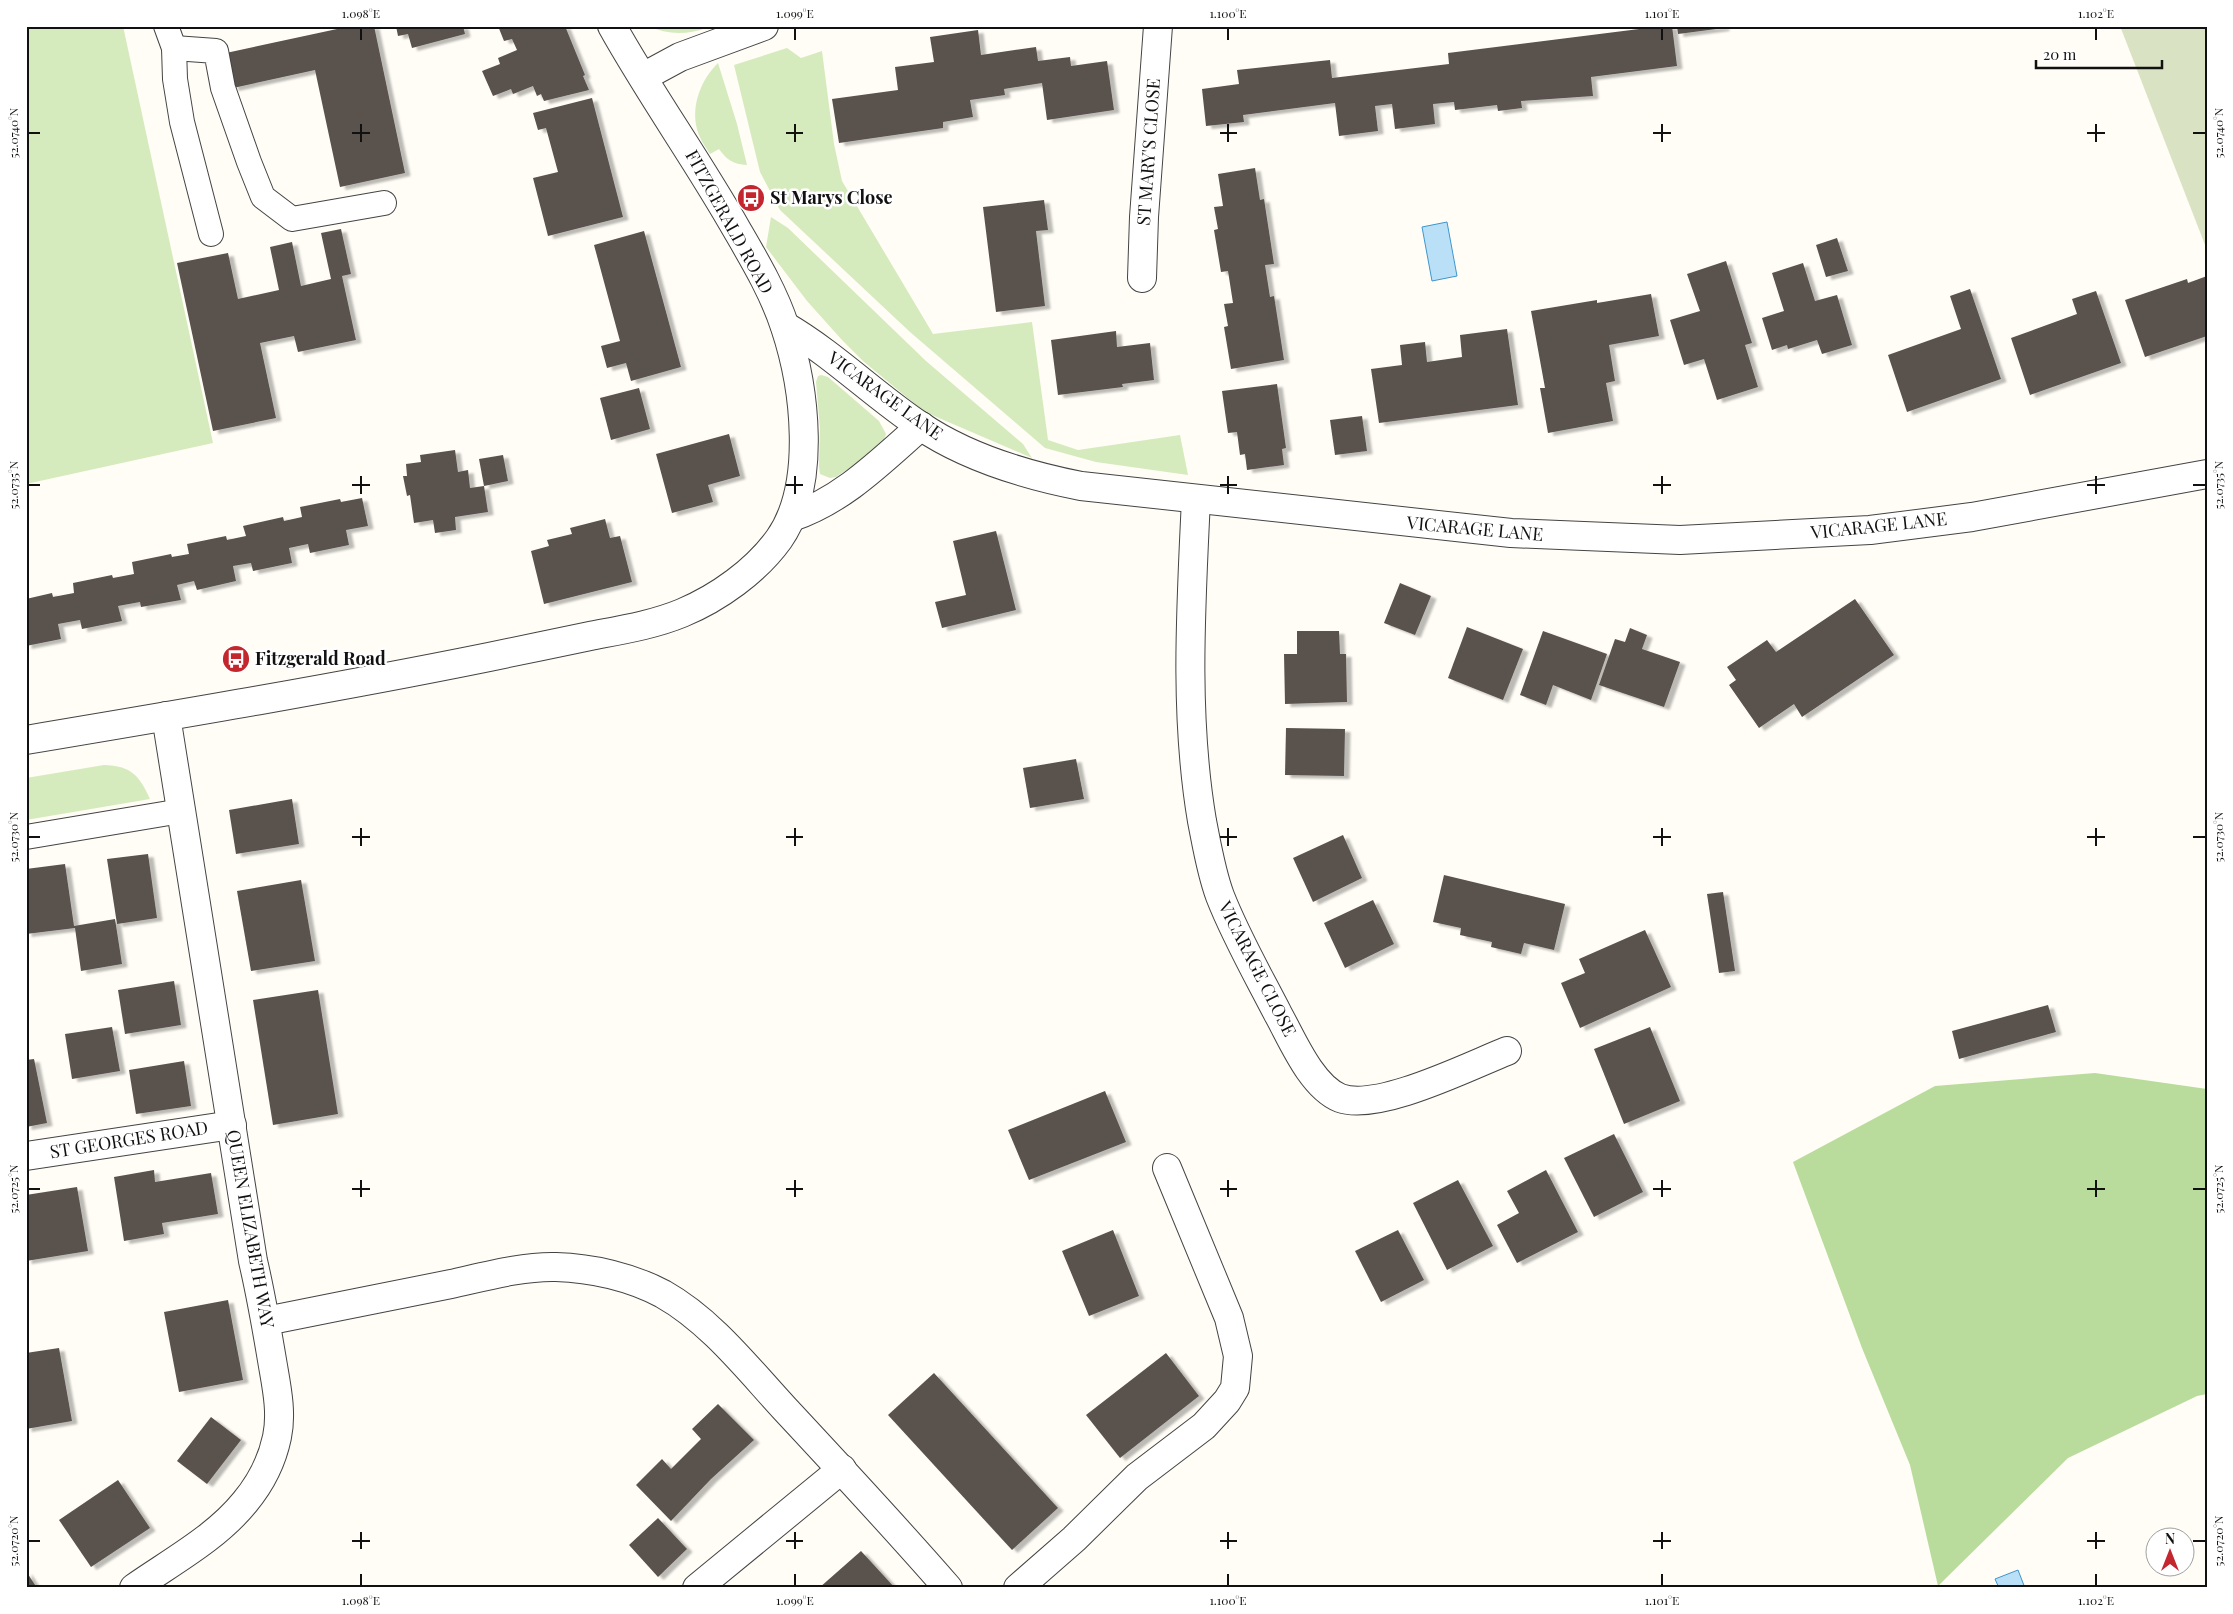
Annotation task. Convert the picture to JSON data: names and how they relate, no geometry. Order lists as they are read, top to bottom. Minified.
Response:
{"streets":{"street":["ST MARY'S CLOSE","FITZGERALD ROAD","VICARAGE LANE","VICARAGE CLOSE","ST GEORGES ROAD","QUEEN ELIZABETH WAY"]},"crossings":[["FITZGERALD ROAD","VICARAGE LANE"],["FITZGERALD ROAD","QUEEN ELIZABETH WAY"],["VICARAGE LANE","VICARAGE CLOSE"],["ST GEORGES ROAD","QUEEN ELIZABETH WAY"]],"places":{"bus stop":["St Marys Close","Fitzgerald Road"]},"scale_bar":"20 m","north":"top","coordinates":["1.098°E","1.099°E","1.100°E","1.101°E","1.102°E","52.0740°N","52.0735°N","52.0730°N","52.0725°N","52.0720°N"]}
